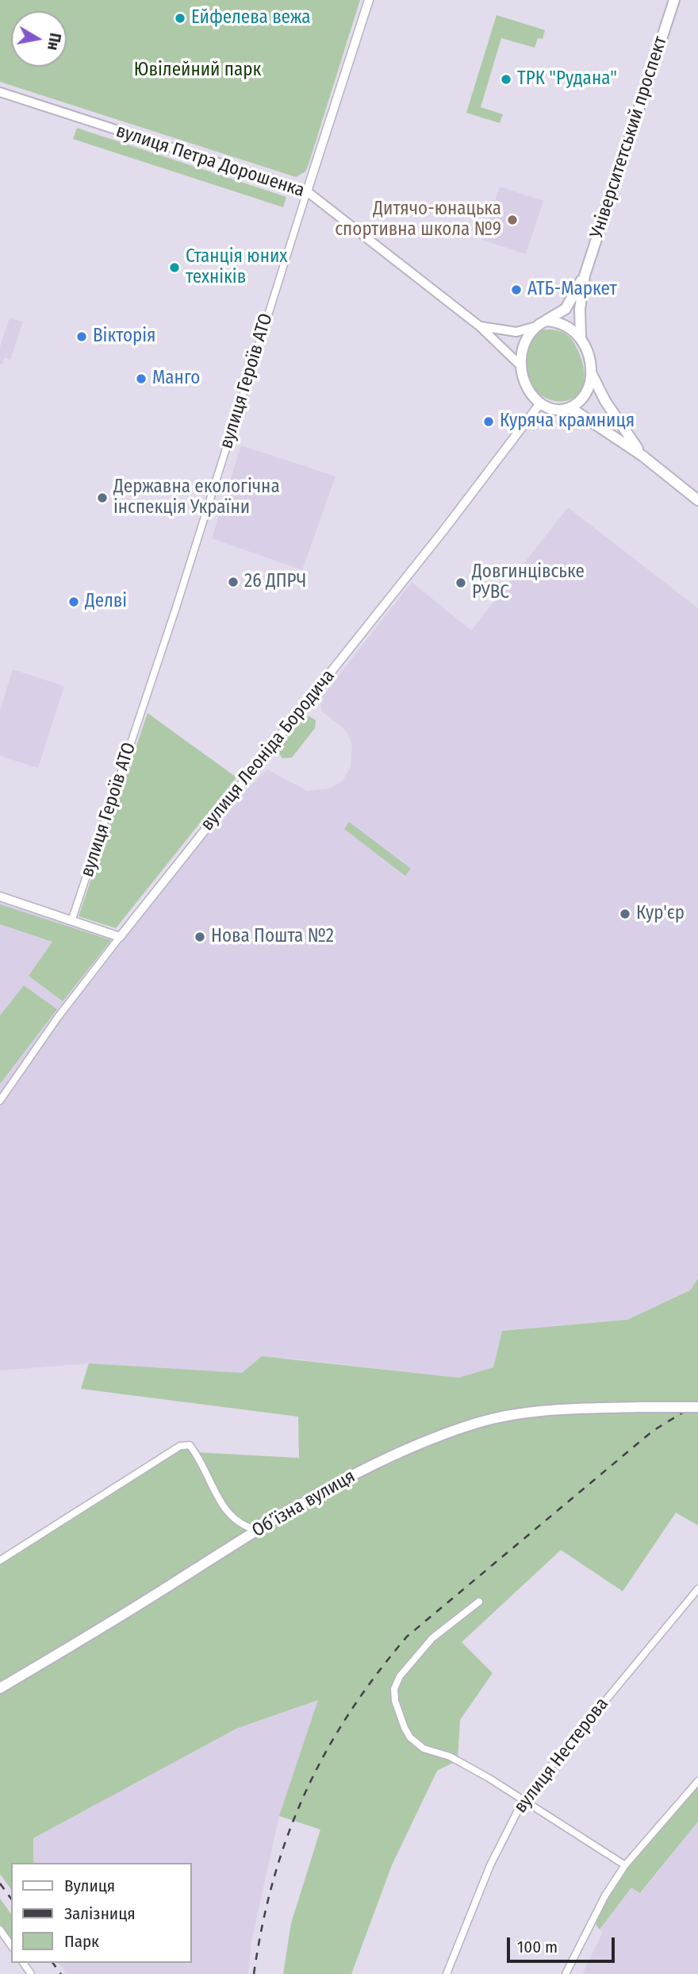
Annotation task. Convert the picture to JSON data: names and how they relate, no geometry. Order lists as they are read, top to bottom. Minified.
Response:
{"streets":{"main road":["Університетський проспект","вулиця Петра Дорошенка","Обʼїзна вулиця"],"street":["вулиця Героїв АТО","вулиця Леоніда Бородича","вулиця Нестерова"]},"crossings":[["вулиця Петра Дорошенка","вулиця Героїв АТО"],["вулиця Петра Дорошенка","вулиця Леоніда Бородича"]],"parks":["Ювілейний парк"],"places":["Ейфелева вежа","ТРК \"Рудана\"","Дитячо-юнацька спортивна школа №9","Станція юних техніків","АТБ-Маркет","Вікторія","Манго","Куряча крамниця","Державна екологічна інспекція України","26 ДПРЧ","Довгинцівське РУВС","Делві","Кур'єр","Нова Пошта №2"],"legend":["Вулиця","Залізниця","Парк"],"scale_bar":"100 m","north":"right"}
